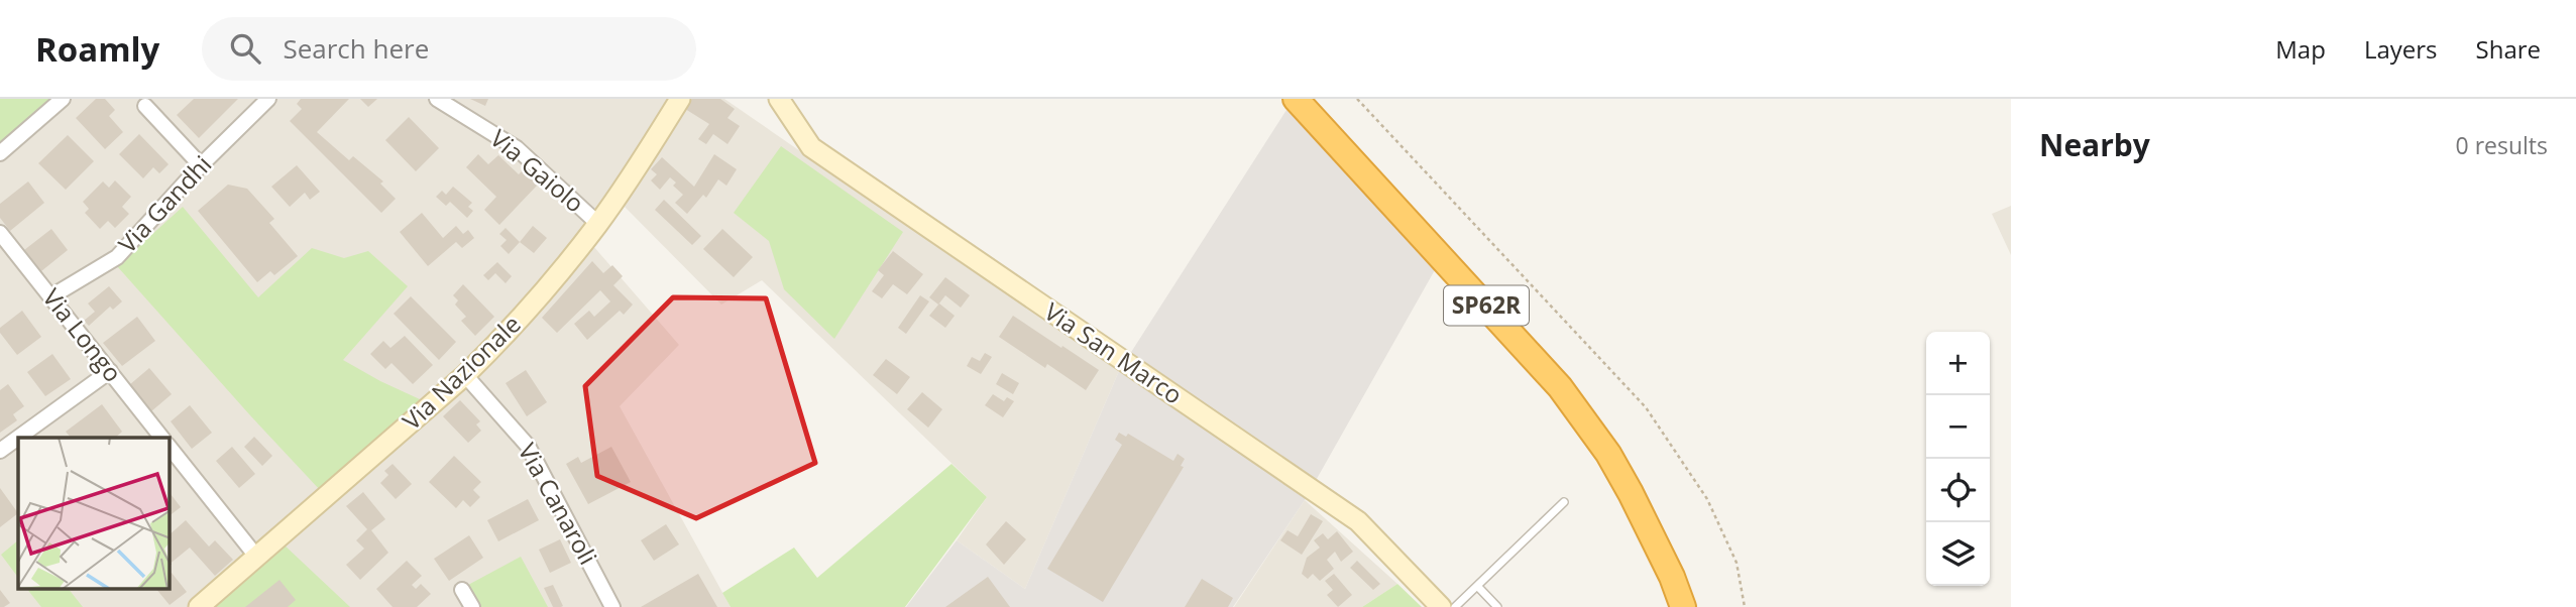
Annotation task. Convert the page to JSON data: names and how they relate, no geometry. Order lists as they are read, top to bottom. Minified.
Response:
{"streets":{"highway":["SP62R"],"street":["Via Gaiolo","Via Gandhi","Via Longo","Via San Marco","Via Nazionale","Via Canaroli"]},"crossings":[["Via Gaiolo","Via Nazionale"],["Via Gandhi","Via Longo"],["Via Nazionale","Via Canaroli"]],"page":{"header":"Roamly","search":"Search here","nav":["Map","Layers","Share"],"heading":["Nearby","0 results"],"map_buttons":["+","−"]}}
